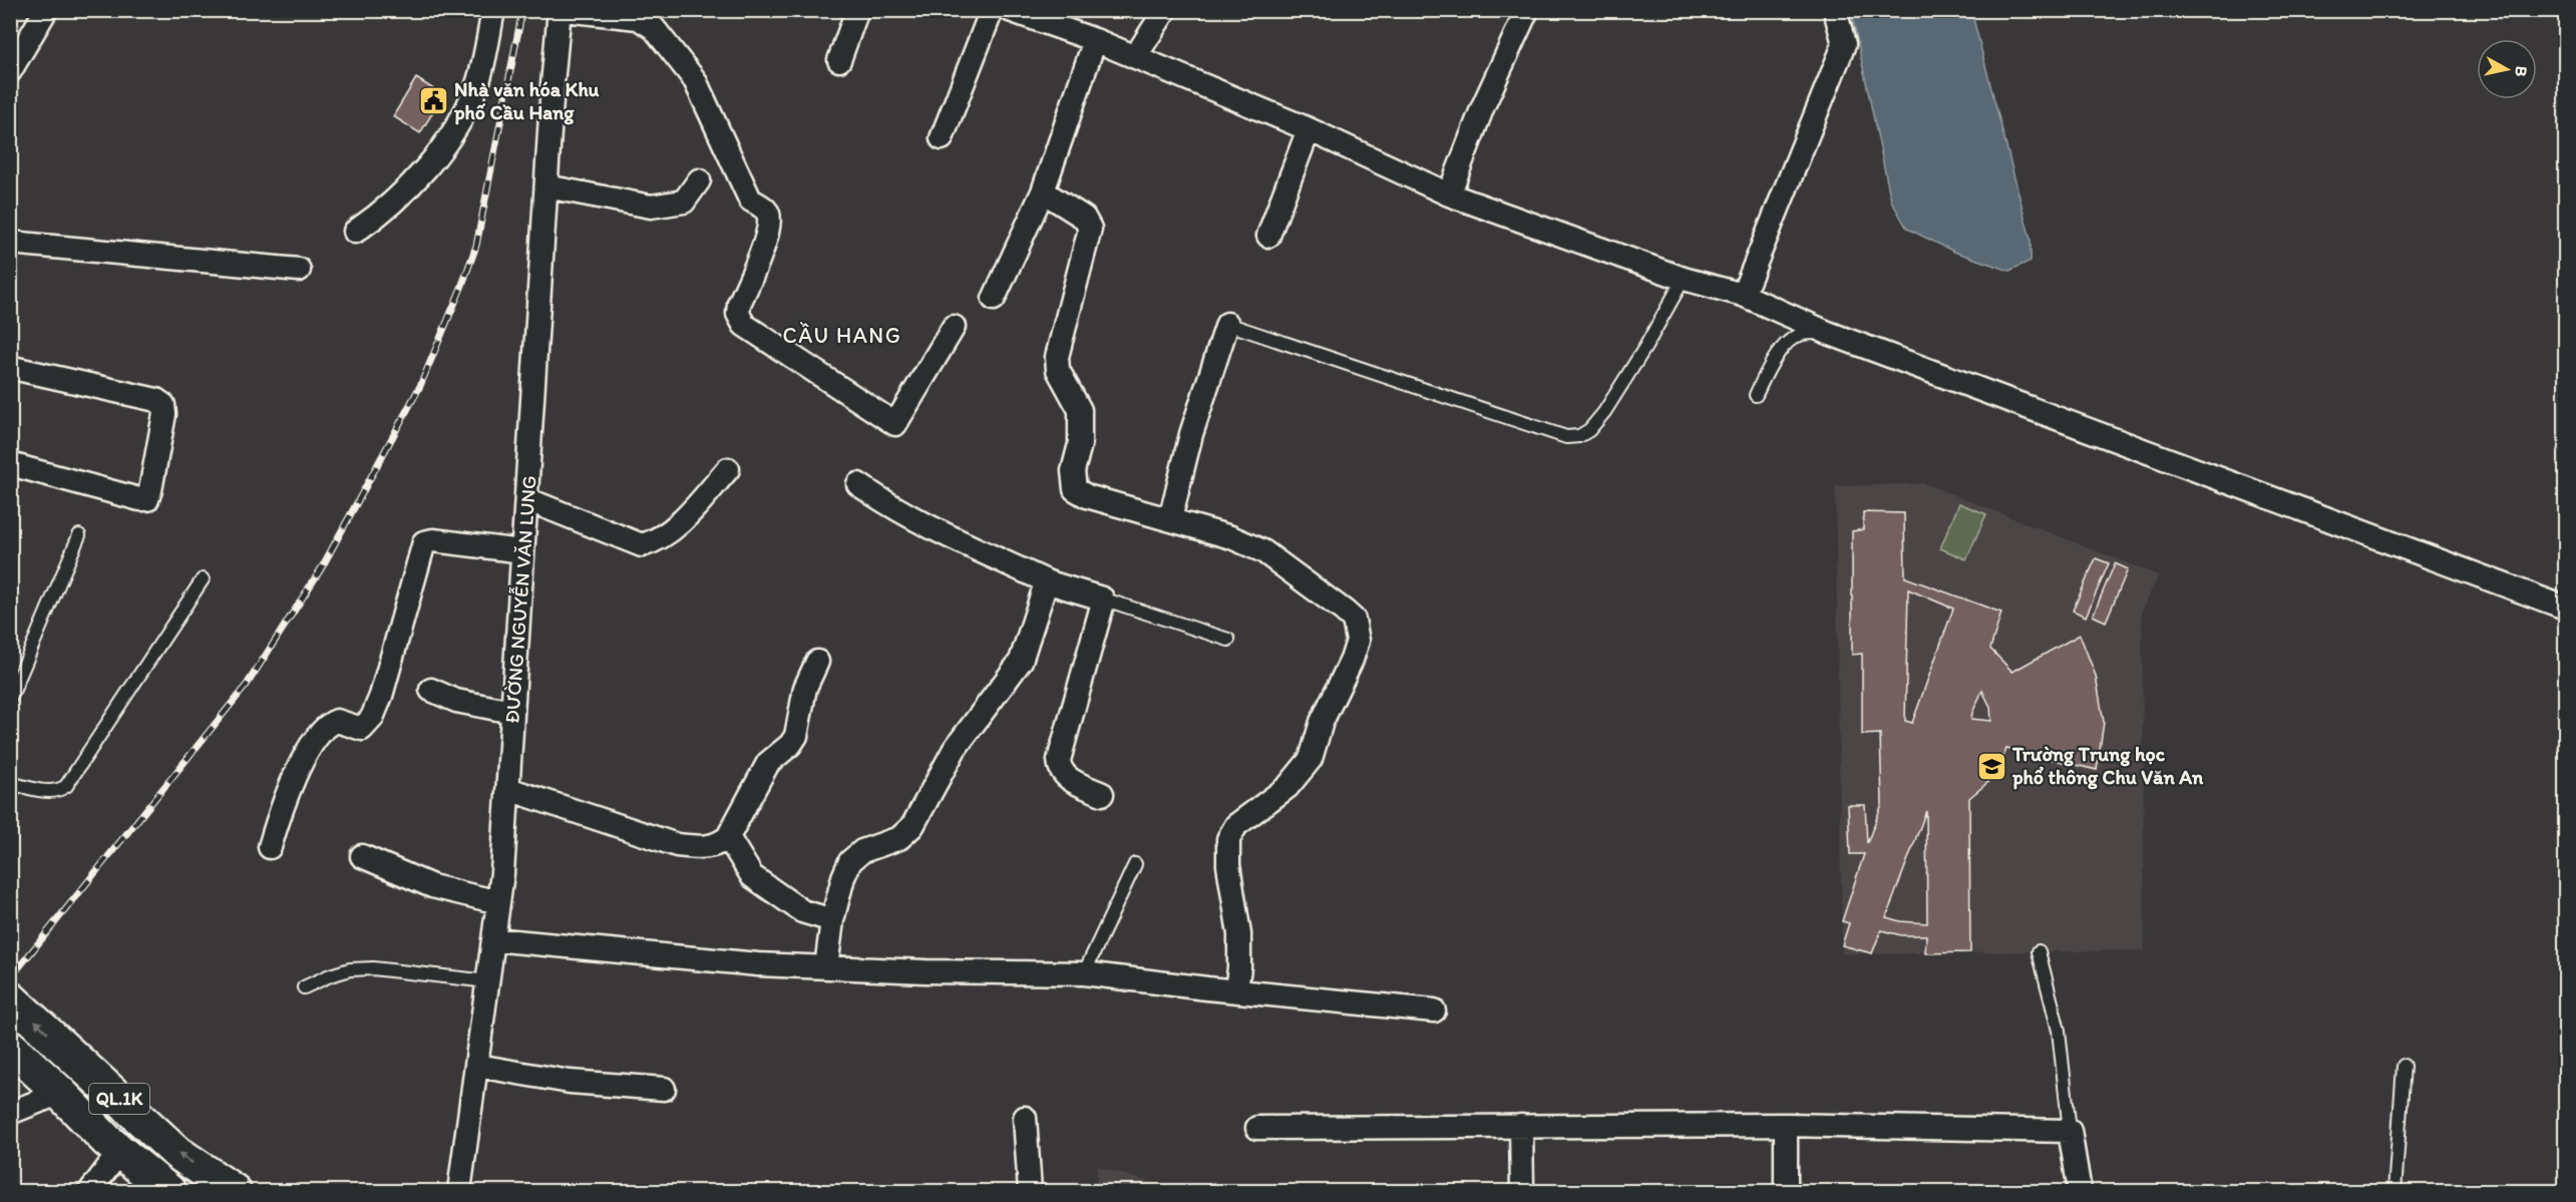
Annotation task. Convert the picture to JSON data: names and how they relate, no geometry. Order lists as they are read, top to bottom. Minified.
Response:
{"streets":{"main road":["QL.1K"],"street":["ĐƯỜNG NGUYỄN VĂN LUNG"]},"districts":["CẦU HANG"],"places":{"public building":["Nhà văn hóa Khu phố Cầu Hang"],"school or university":["Trường Trung học phổ thông Chu Văn An"]},"north":"right"}
